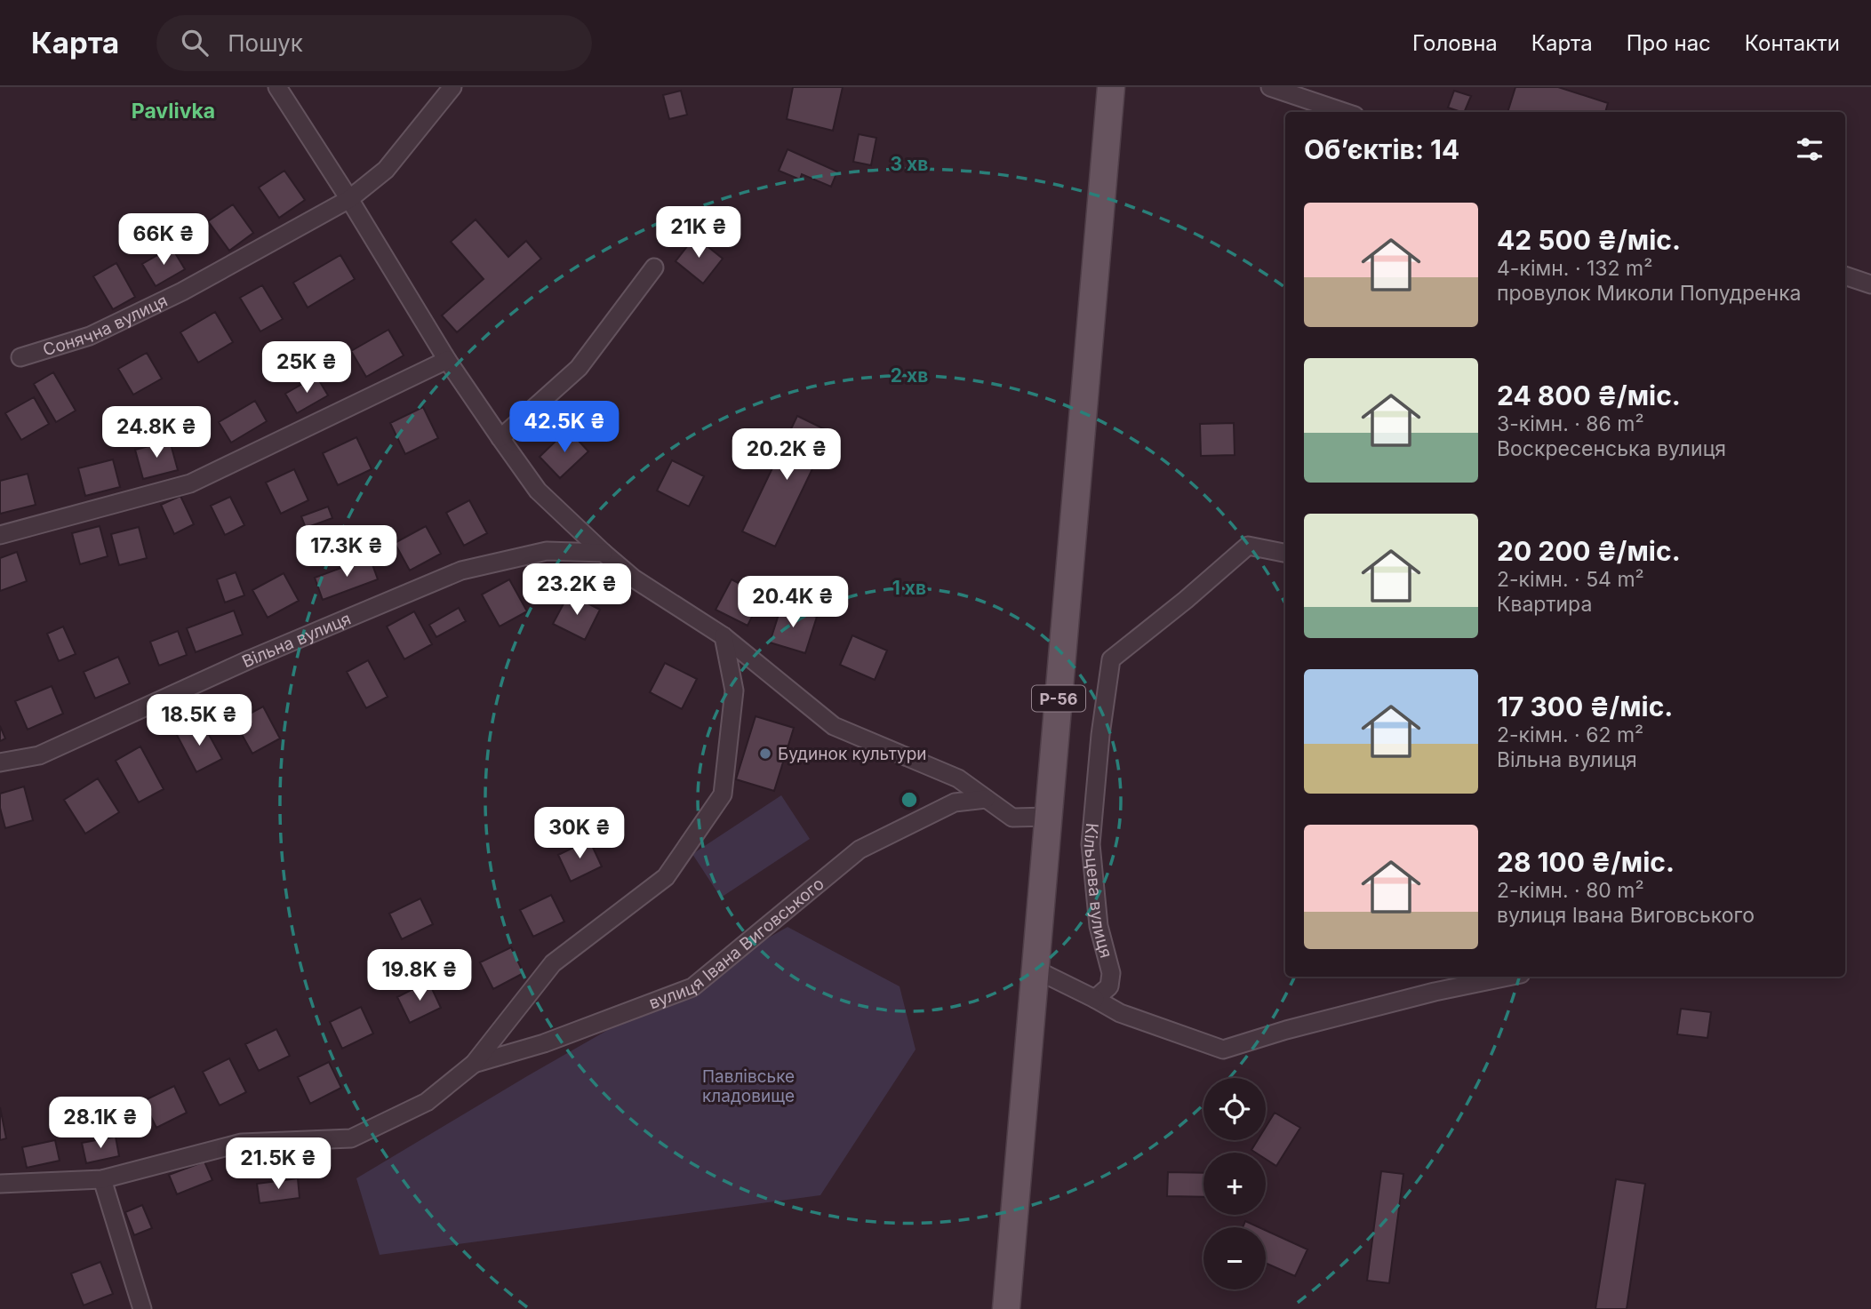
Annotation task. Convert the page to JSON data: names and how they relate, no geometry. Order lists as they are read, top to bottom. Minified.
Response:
{"streets":{"main road":["Р-56"],"street":["Сонячна вулиця","Вільна вулиця","Кільцева вулиця","вулиця Івана Виговського"]},"districts":["Pavlivka"],"parks":["Павлівське кладовище"],"places":["Будинок культури"],"page":{"header":"Карта","search":"Пошук","nav":["Головна","Карта","Про нас","Контакти"],"heading":"Об’єктів: 14","list":[{"name":"42 500 ₴/міс.","note":"4-кімн. · 132 m² · провулок Миколи Попудренка"},{"name":"24 800 ₴/міс.","note":"3-кімн. · 86 m² · Воскресенська вулиця"},{"name":"20 200 ₴/міс.","note":"2-кімн. · 54 m² · Квартира"},{"name":"17 300 ₴/міс.","note":"2-кімн. · 62 m² · Вільна вулиця"},{"name":"28 100 ₴/міс.","note":"2-кімн. · 80 m² · вулиця Івана Виговського"}],"price":["21K ₴","66K ₴","25K ₴","42.5K ₴","24.8K ₴","20.2K ₴","17.3K ₴","23.2K ₴","20.4K ₴","18.5K ₴","30K ₴","19.8K ₴","28.1K ₴","21.5K ₴"],"map_buttons":["+","−"]},"rings":["3 хв","2 хв","1 хв"]}
